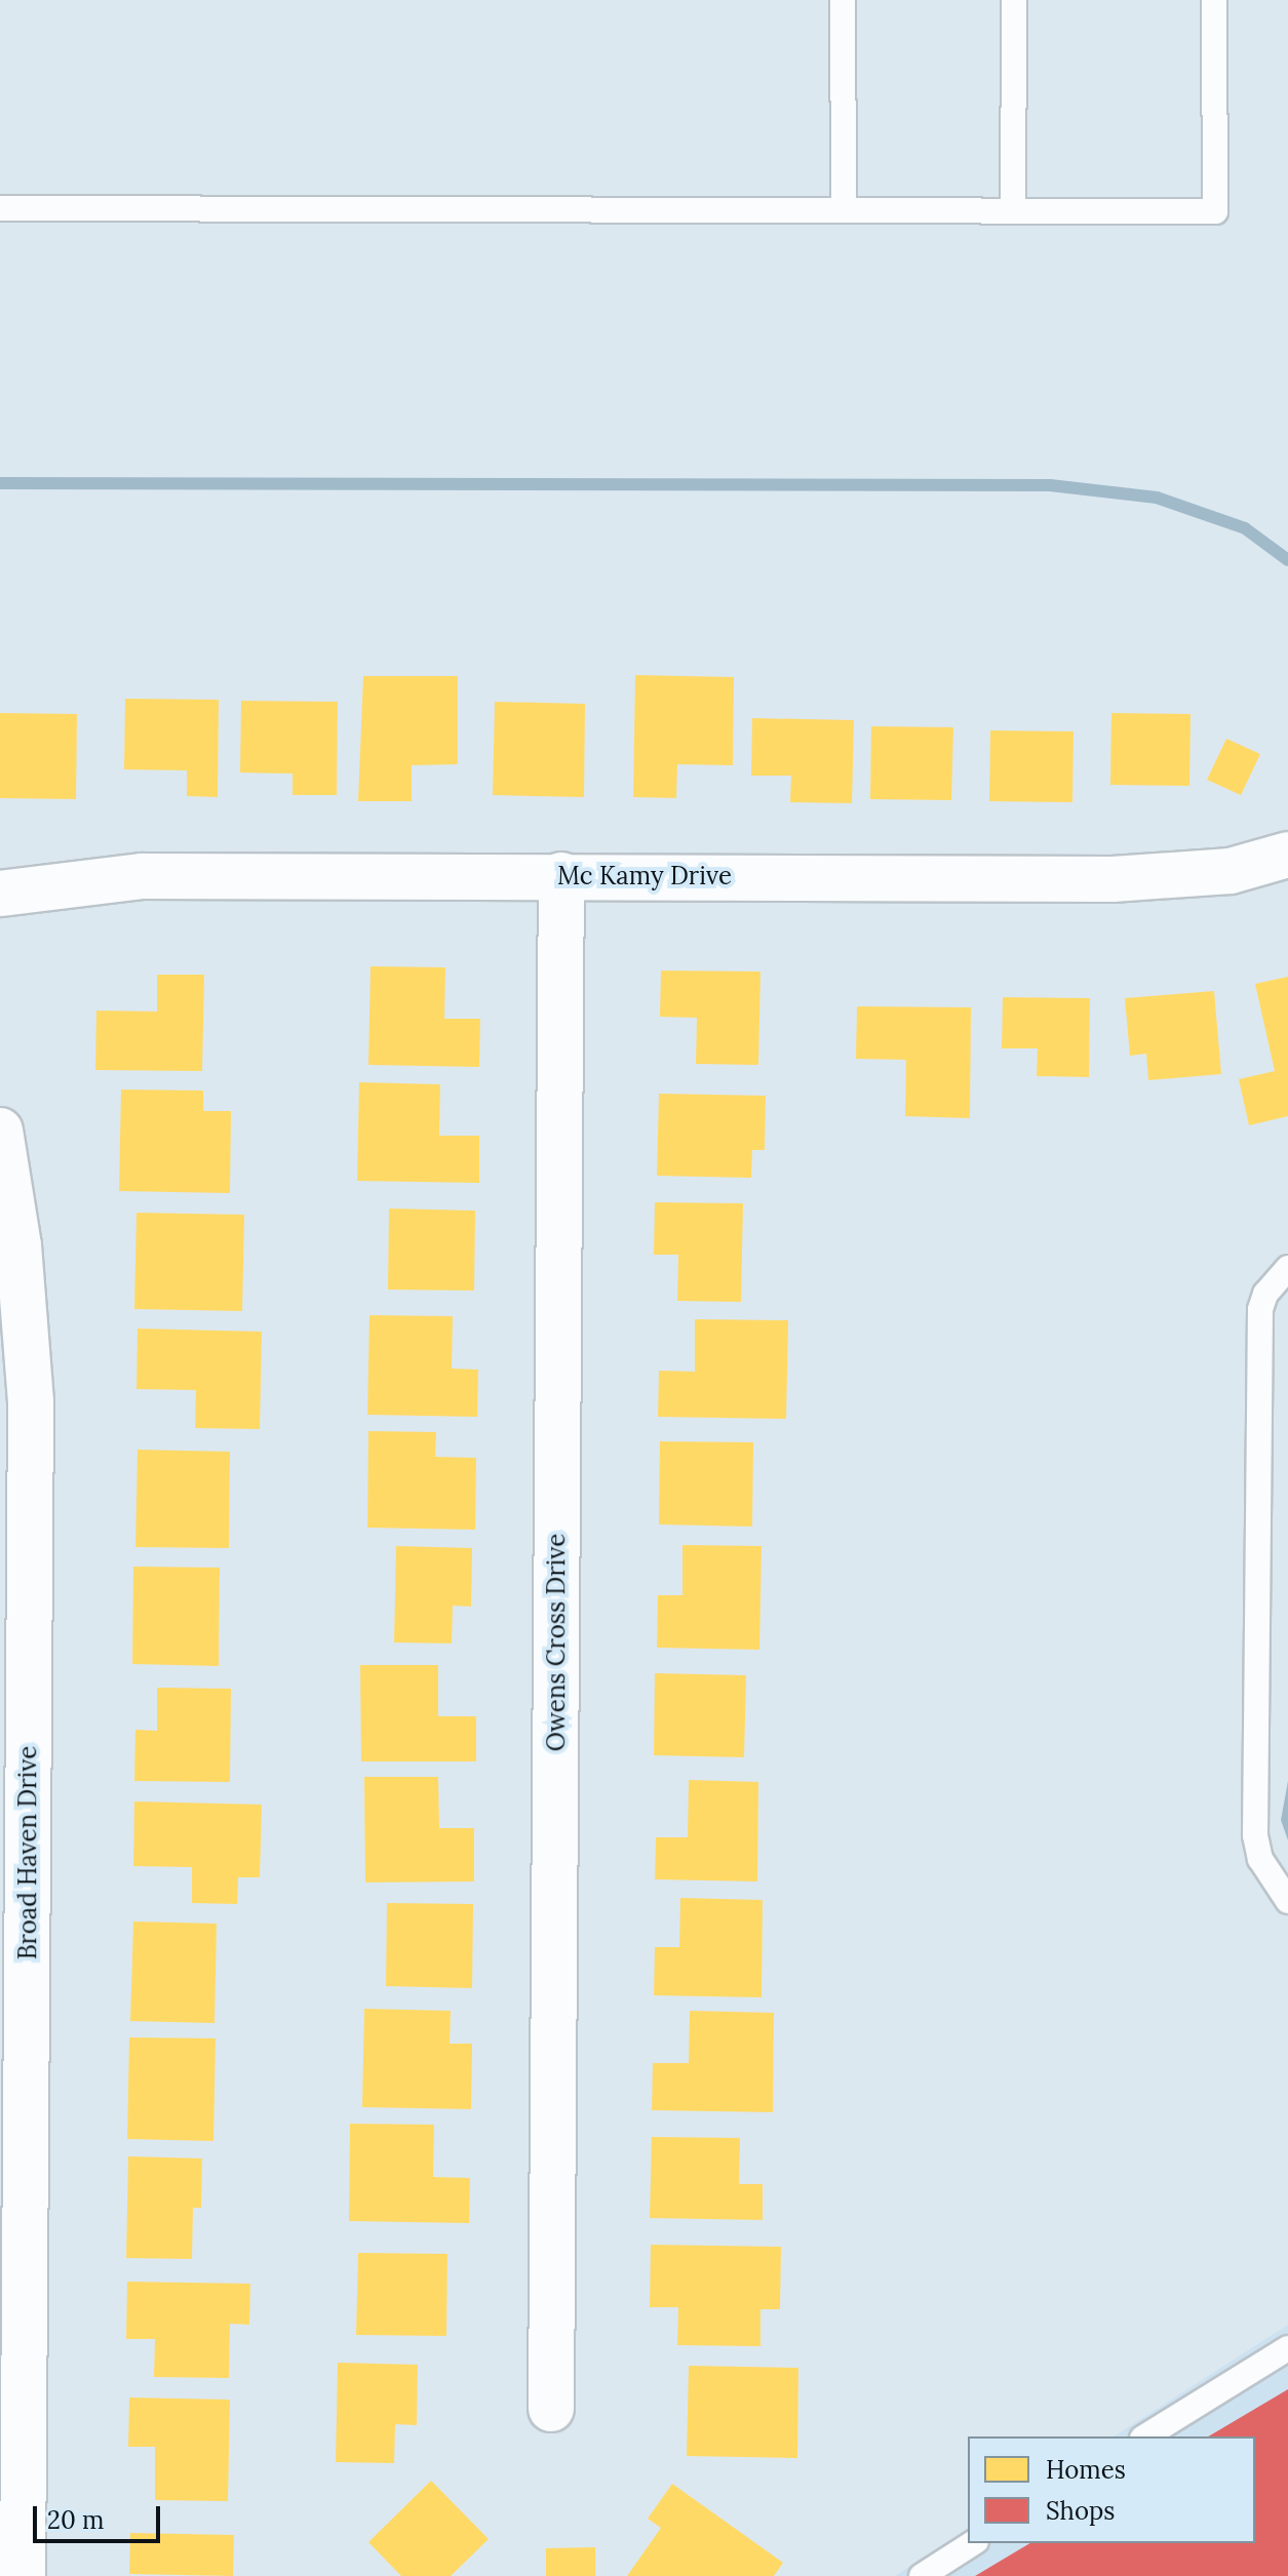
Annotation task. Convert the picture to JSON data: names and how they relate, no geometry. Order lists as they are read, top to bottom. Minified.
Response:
{"streets":{"street":["Mc Kamy Drive","Owens Cross Drive","Broad Haven Drive"]},"crossings":[["Mc Kamy Drive","Owens Cross Drive"]],"legend":["Homes","Shops"],"scale_bar":"20 m"}
